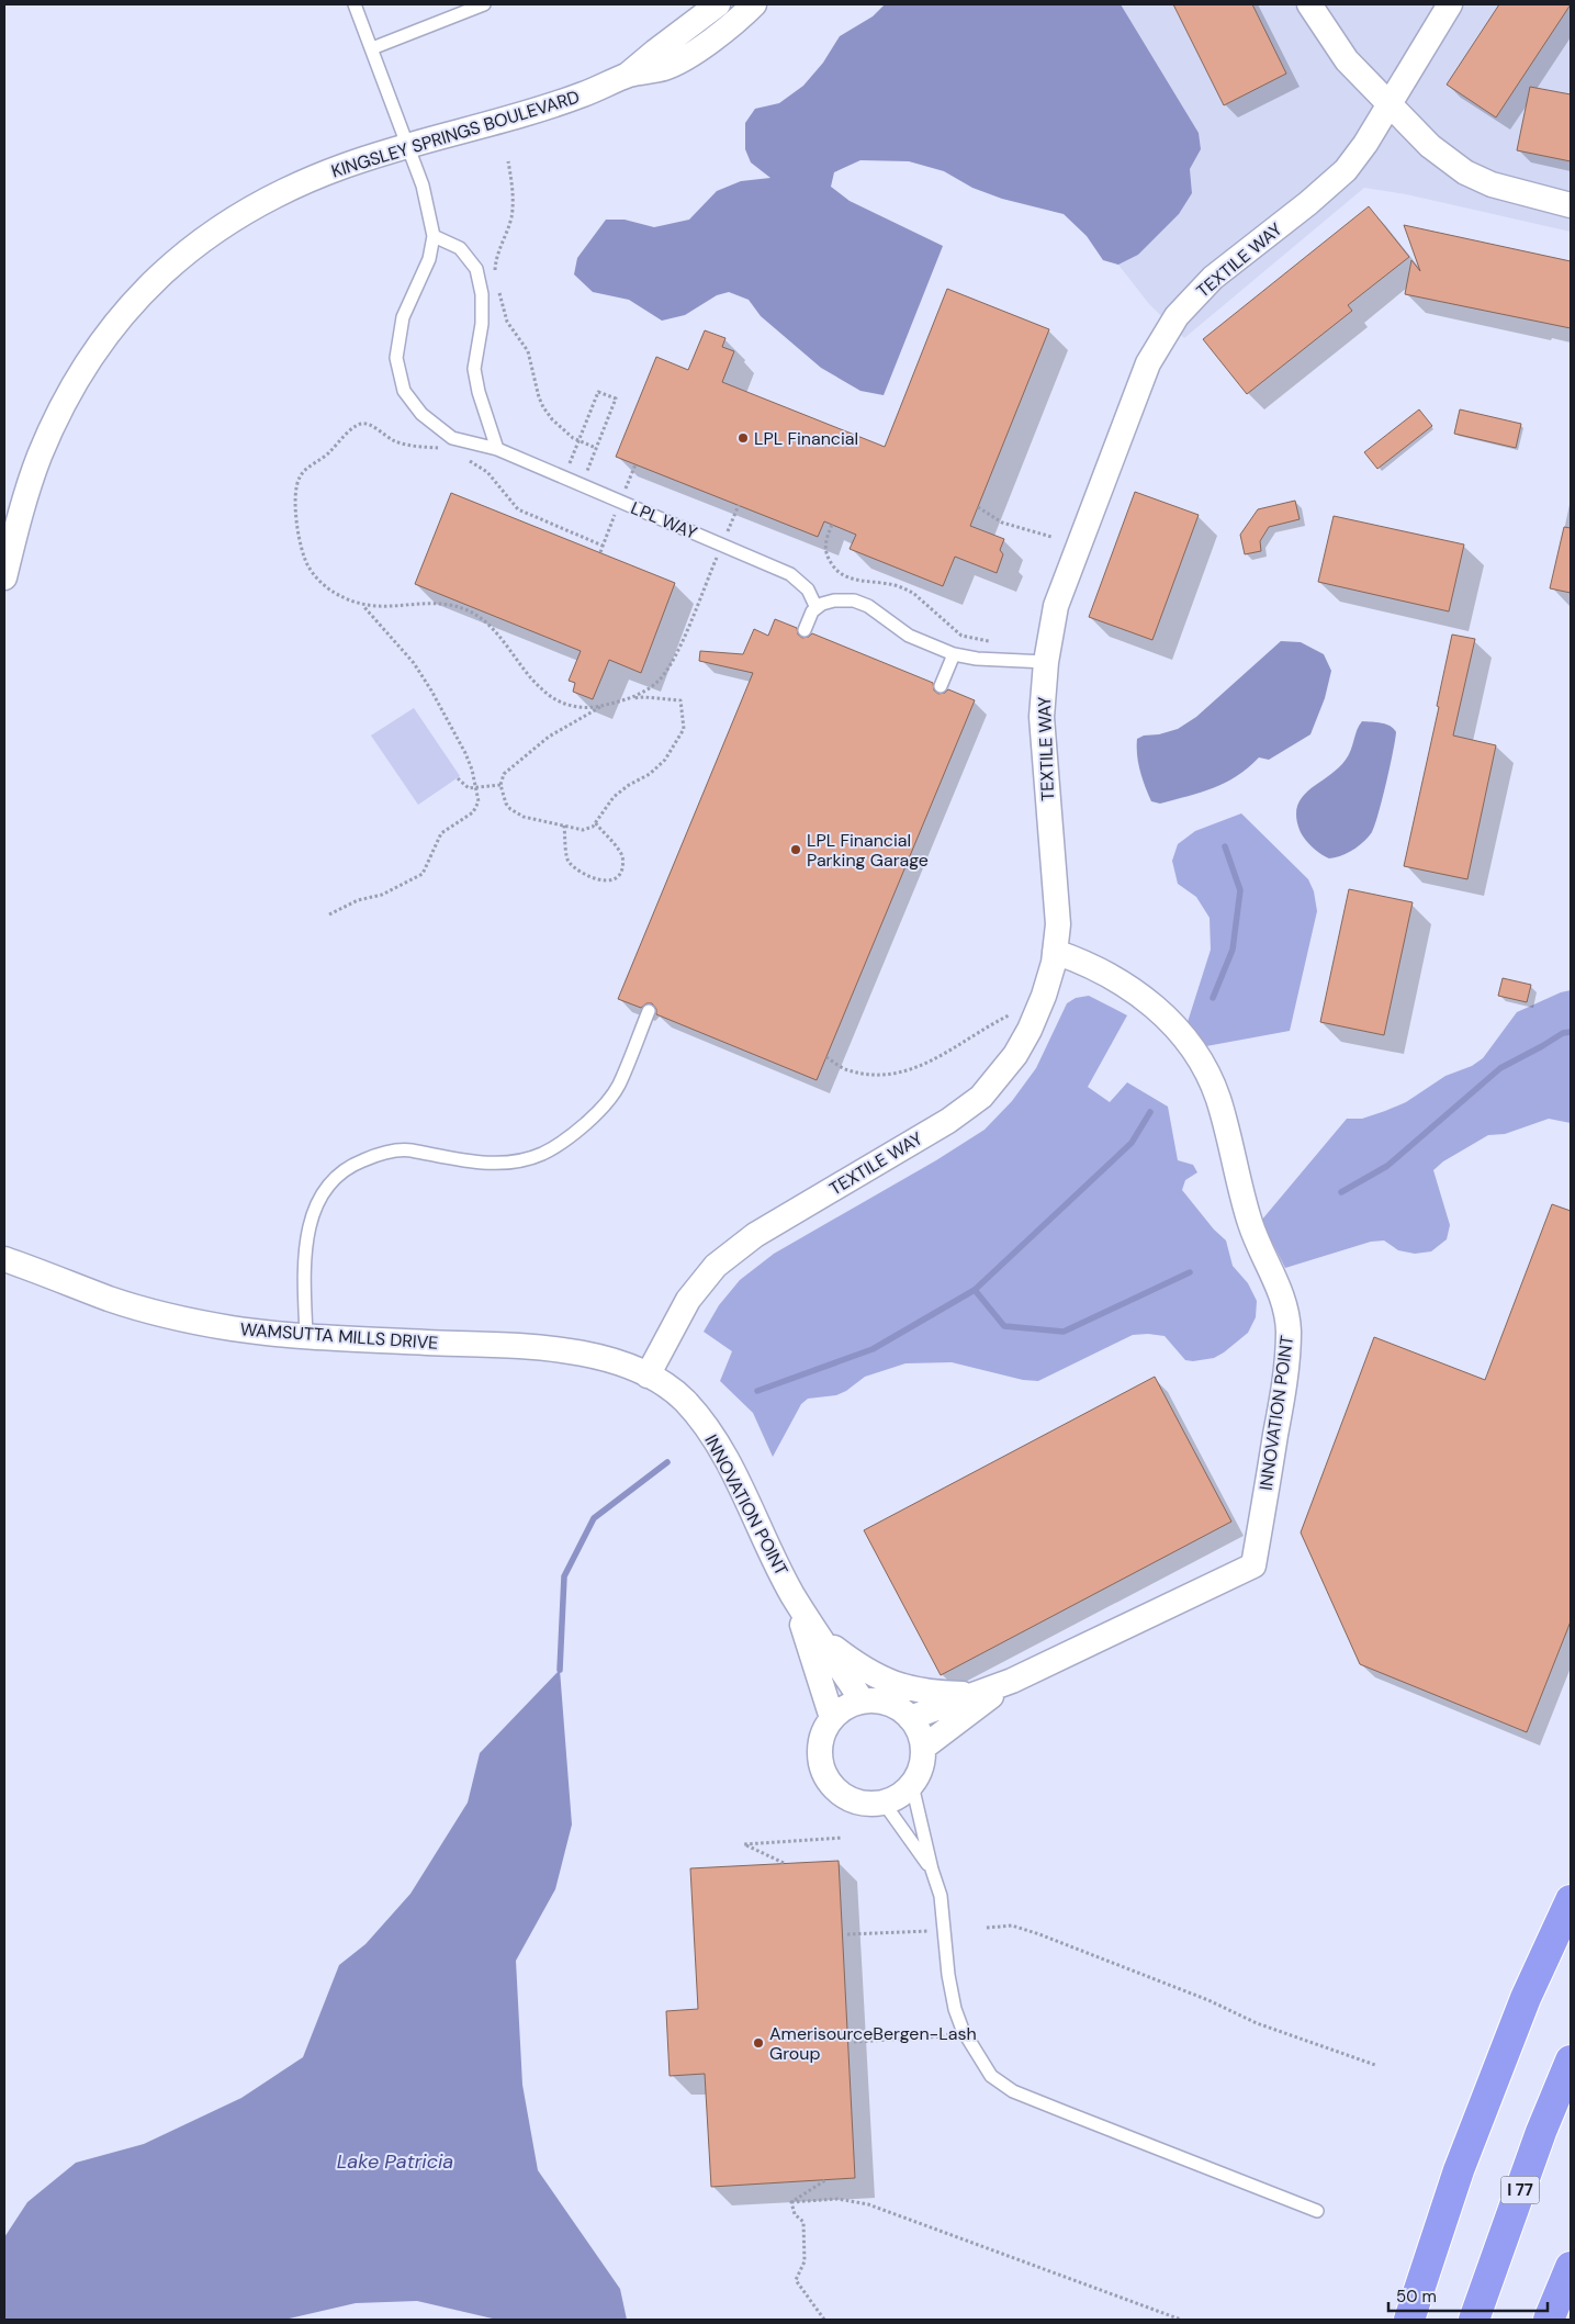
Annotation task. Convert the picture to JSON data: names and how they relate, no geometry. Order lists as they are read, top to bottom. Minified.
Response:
{"streets":{"highway":["I 77"],"street":["KINGSLEY SPRINGS BOULEVARD","TEXTILE WAY","WAMSUTTA MILLS DRIVE","INNOVATION POINT"],"lane":["LPL WAY"]},"crossings":[["KINGSLEY SPRINGS BOULEVARD","LPL WAY"],["TEXTILE WAY","WAMSUTTA MILLS DRIVE"],["TEXTILE WAY","INNOVATION POINT"],["WAMSUTTA MILLS DRIVE","INNOVATION POINT"]],"water":["Lake Patricia"],"places":["LPL Financial","LPL Financial Parking Garage","AmerisourceBergen-Lash Group"],"scale_bar":"50 m"}
